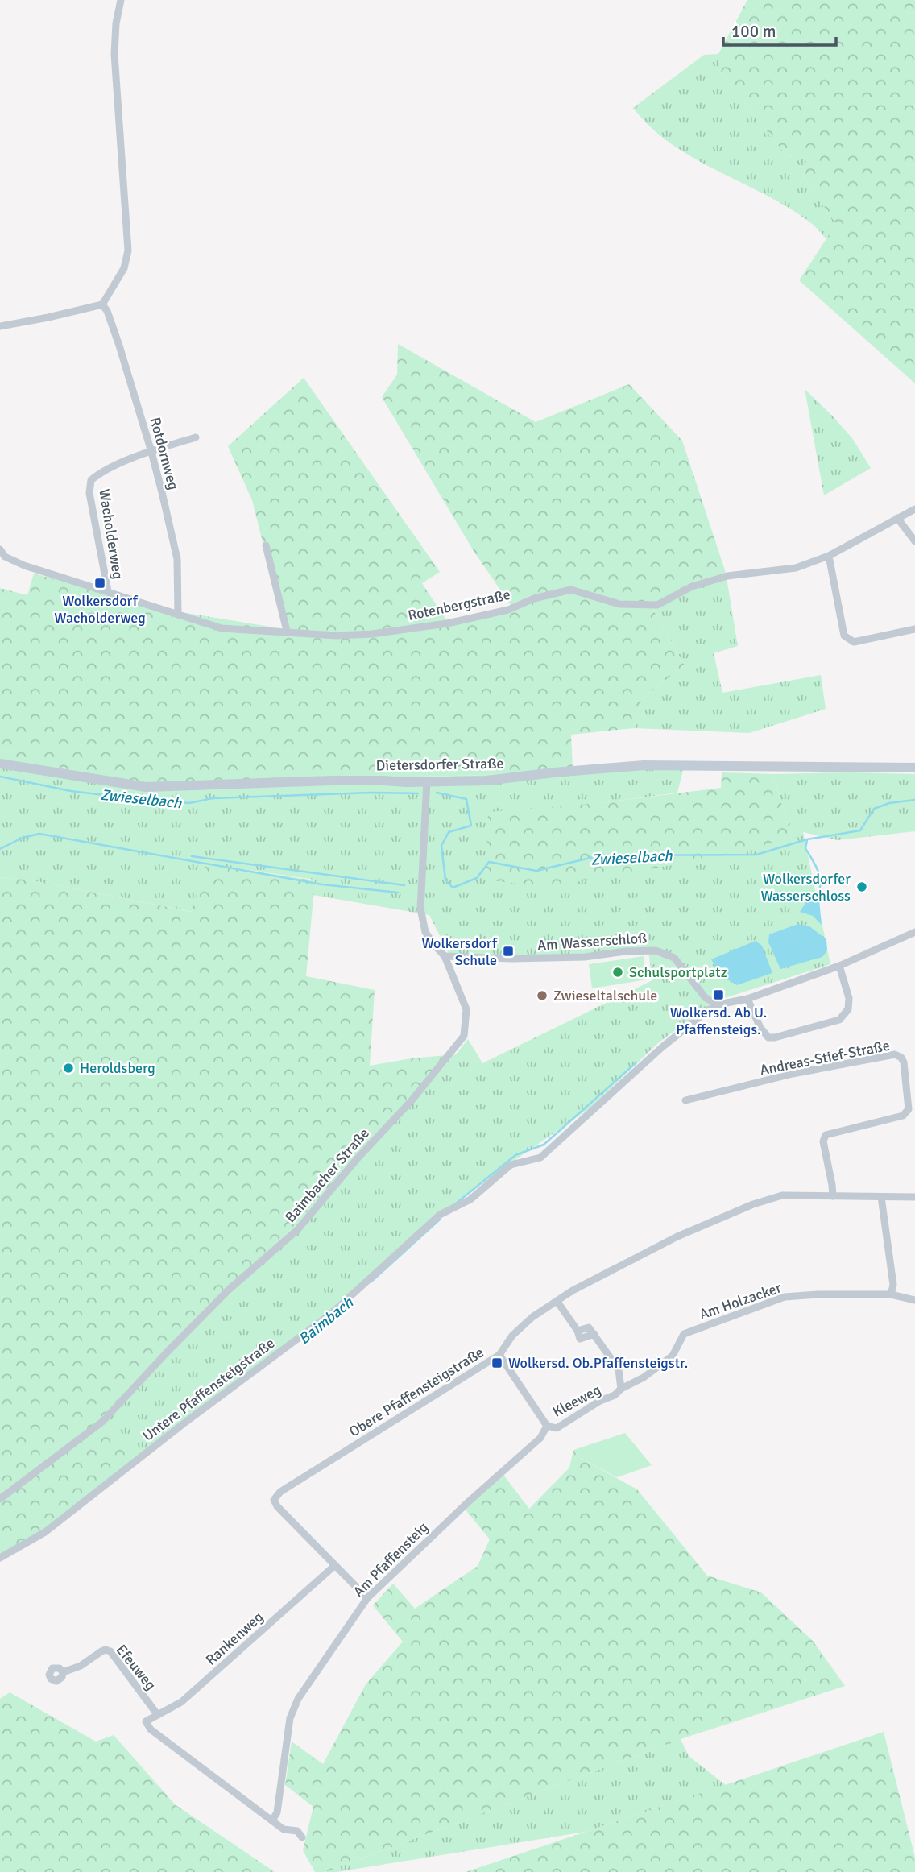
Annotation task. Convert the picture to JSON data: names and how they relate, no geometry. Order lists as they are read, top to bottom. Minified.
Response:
{"streets":{"street":["Rotdornweg","Wacholderweg","Rotenbergstraße","Dietersdorfer Straße","Am Wasserschloß","Andreas-Stief-Straße","Baimbacher Straße","Am Holzacker","Untere Pfaffensteigstraße","Obere Pfaffensteigstraße","Kleeweg","Am Pfaffensteig","Rankenweg","Efeuweg"]},"crossings":[["Rotdornweg","Wacholderweg"],["Rotdornweg","Rotenbergstraße"],["Wacholderweg","Rotenbergstraße"],["Dietersdorfer Straße","Baimbacher Straße"],["Am Wasserschloß","Baimbacher Straße"],["Am Wasserschloß","Untere Pfaffensteigstraße"],["Andreas-Stief-Straße","Obere Pfaffensteigstraße"],["Am Holzacker","Kleeweg"],["Obere Pfaffensteigstraße","Kleeweg"],["Obere Pfaffensteigstraße","Am Pfaffensteig"],["Obere Pfaffensteigstraße","Rankenweg"],["Kleeweg","Am Pfaffensteig"],["Am Pfaffensteig","Rankenweg"],["Rankenweg","Efeuweg"]],"water":["Zwieselbach","Baimbach"],"places":{"transit":["Wolkersdorf Wacholderweg","Wolkersdorf Schule","Wolkersd. Ab U. Pfaffensteigs.","Wolkersd. Ob.Pfaffensteigstr."],"other":["Wolkersdorfer Wasserschloss","Schulsportplatz","Zwieseltalschule","Heroldsberg"]},"scale_bar":"100 m"}
